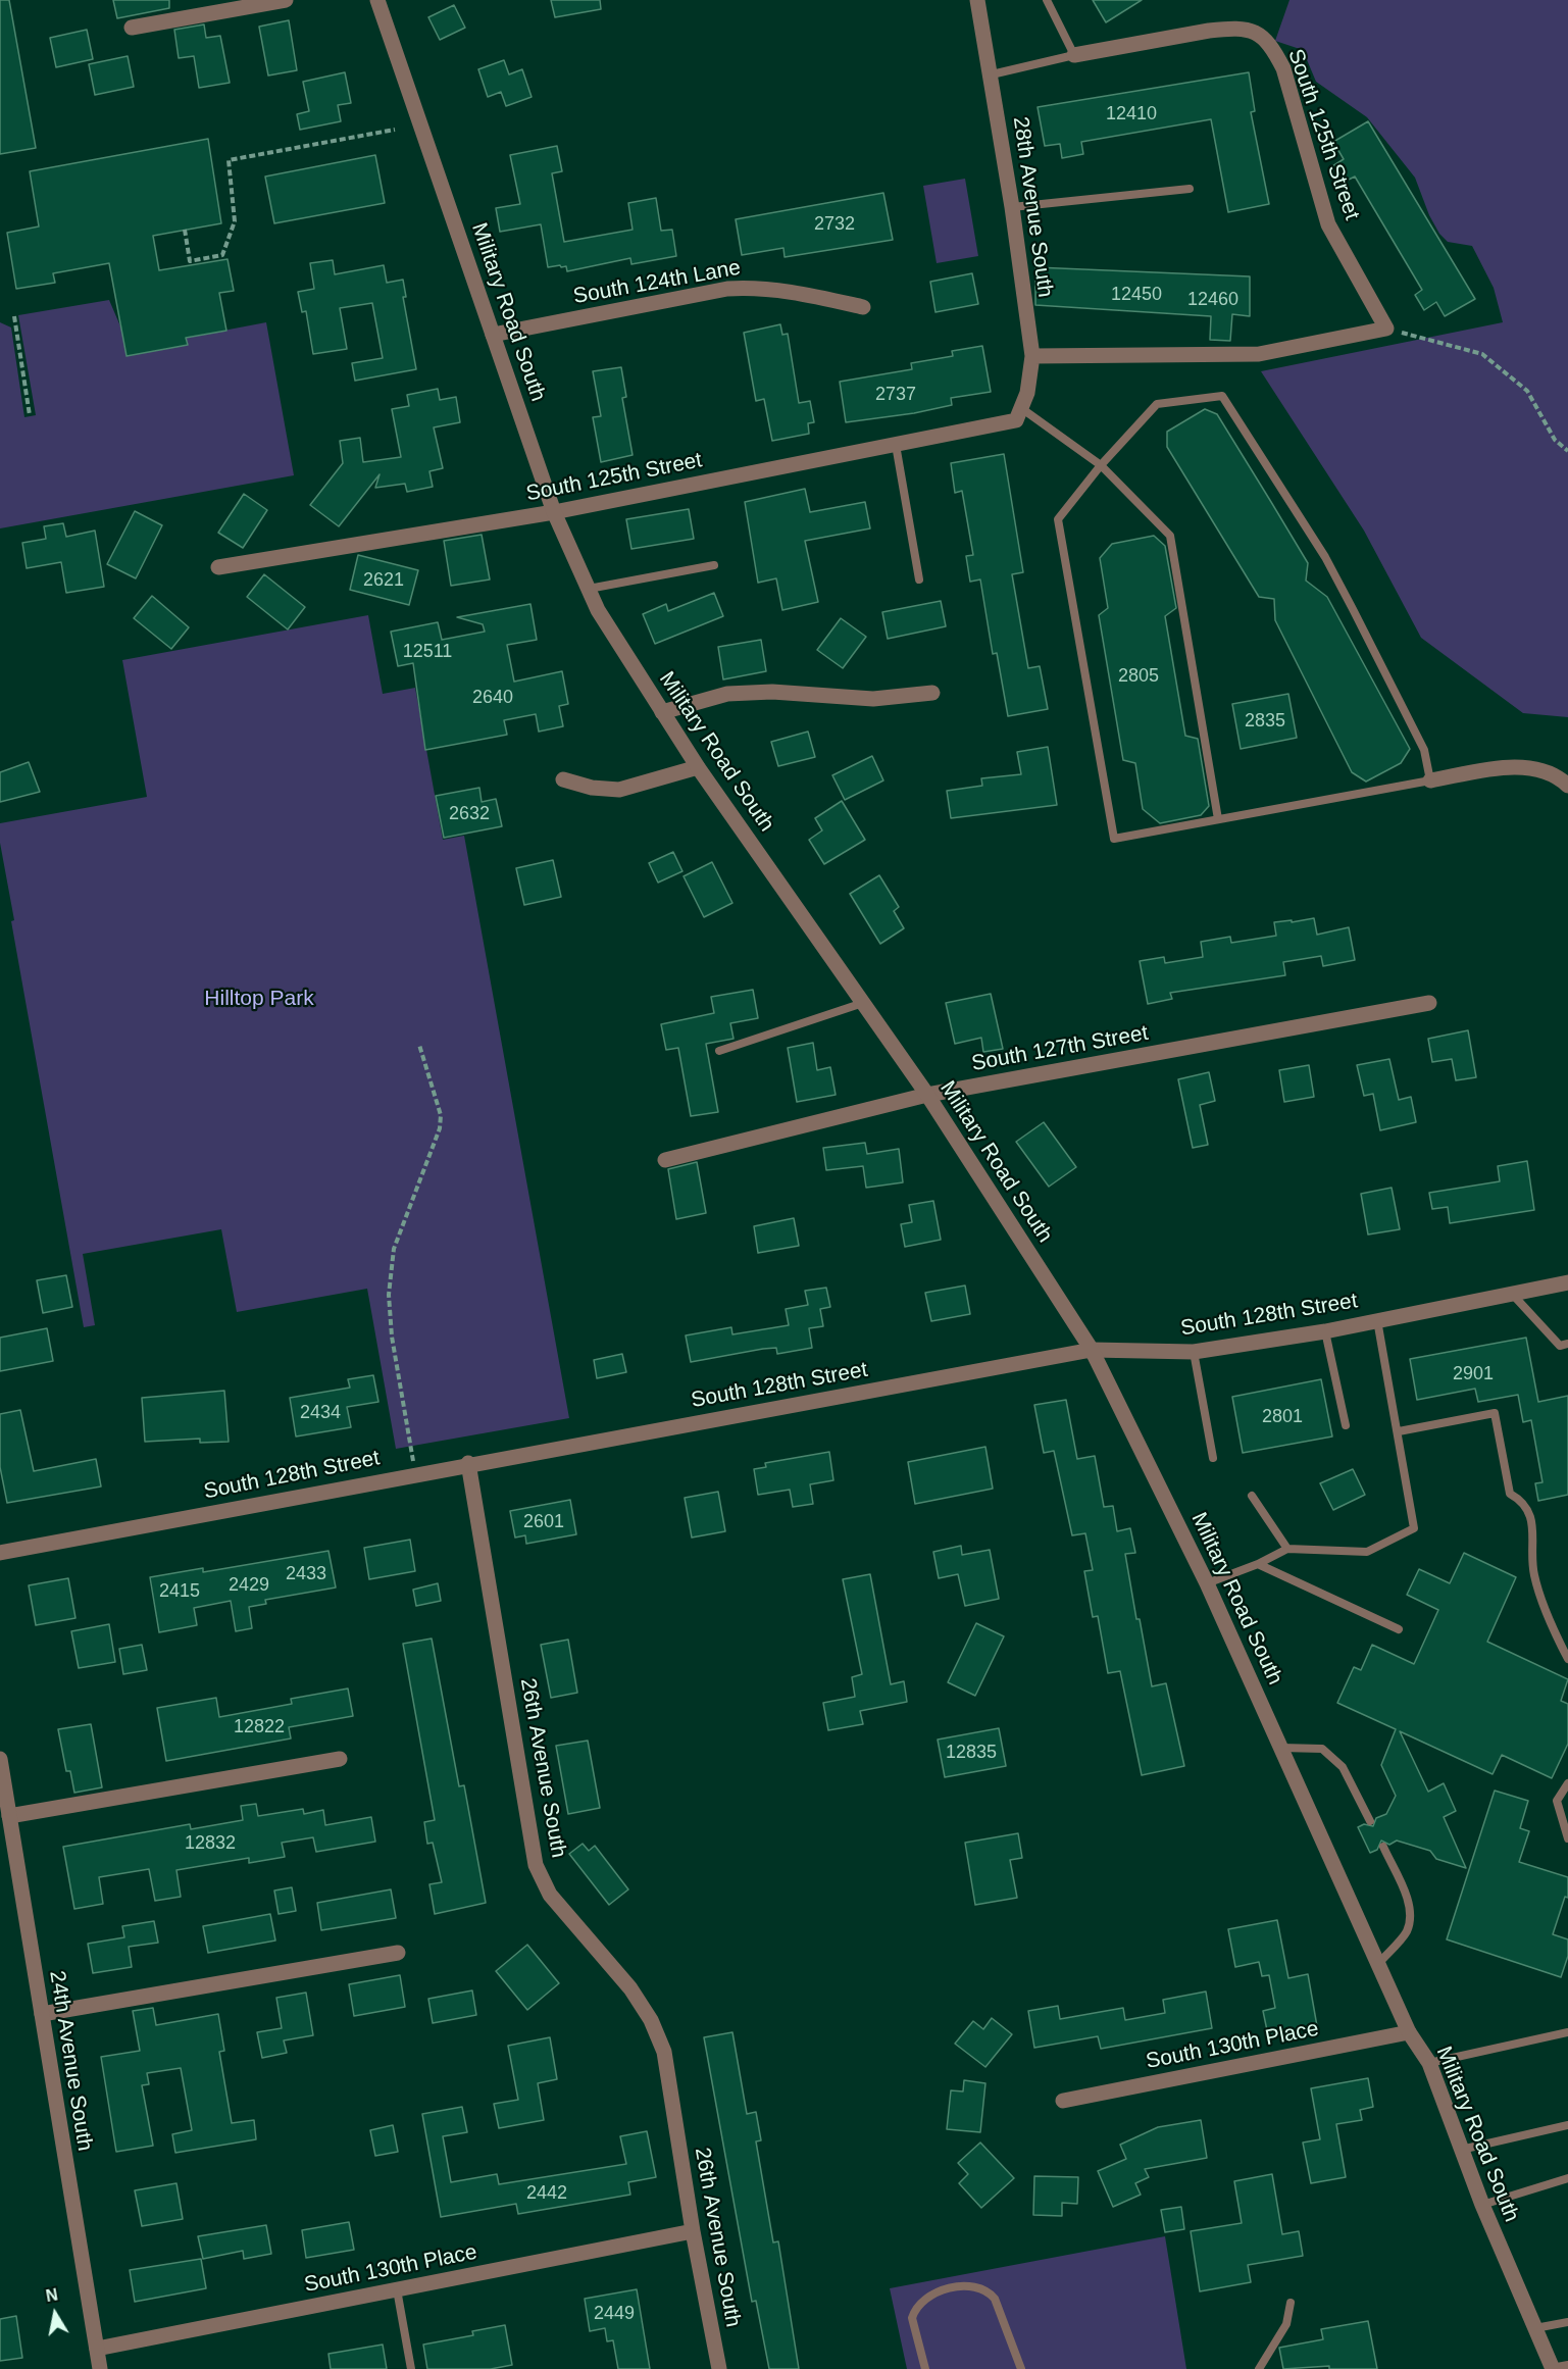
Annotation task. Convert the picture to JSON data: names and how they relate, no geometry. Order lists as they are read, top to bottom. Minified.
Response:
{"streets":{"street":["South 125th Street","28th Avenue South","South 124th Lane","Military Road South","South 127th Street","South 128th Street","26th Avenue South","South 130th Place","24th Avenue South"]},"crossings":[["South 125th Street","28th Avenue South"],["South 125th Street","Military Road South"],["South 124th Lane","Military Road South"],["Military Road South","South 127th Street"],["Military Road South","South 128th Street"],["Military Road South","South 130th Place"],["South 128th Street","26th Avenue South"],["26th Avenue South","South 130th Place"],["South 130th Place","24th Avenue South"]],"parks":["Hilltop Park"],"house_numbers":["12410","2732","12450","12460","2737","2621","12511","2805","2640","2835","2632","2901","2434","2801","2601","2433","2429","2415","12822","12835","12832","2442","2449"],"north":"top"}
